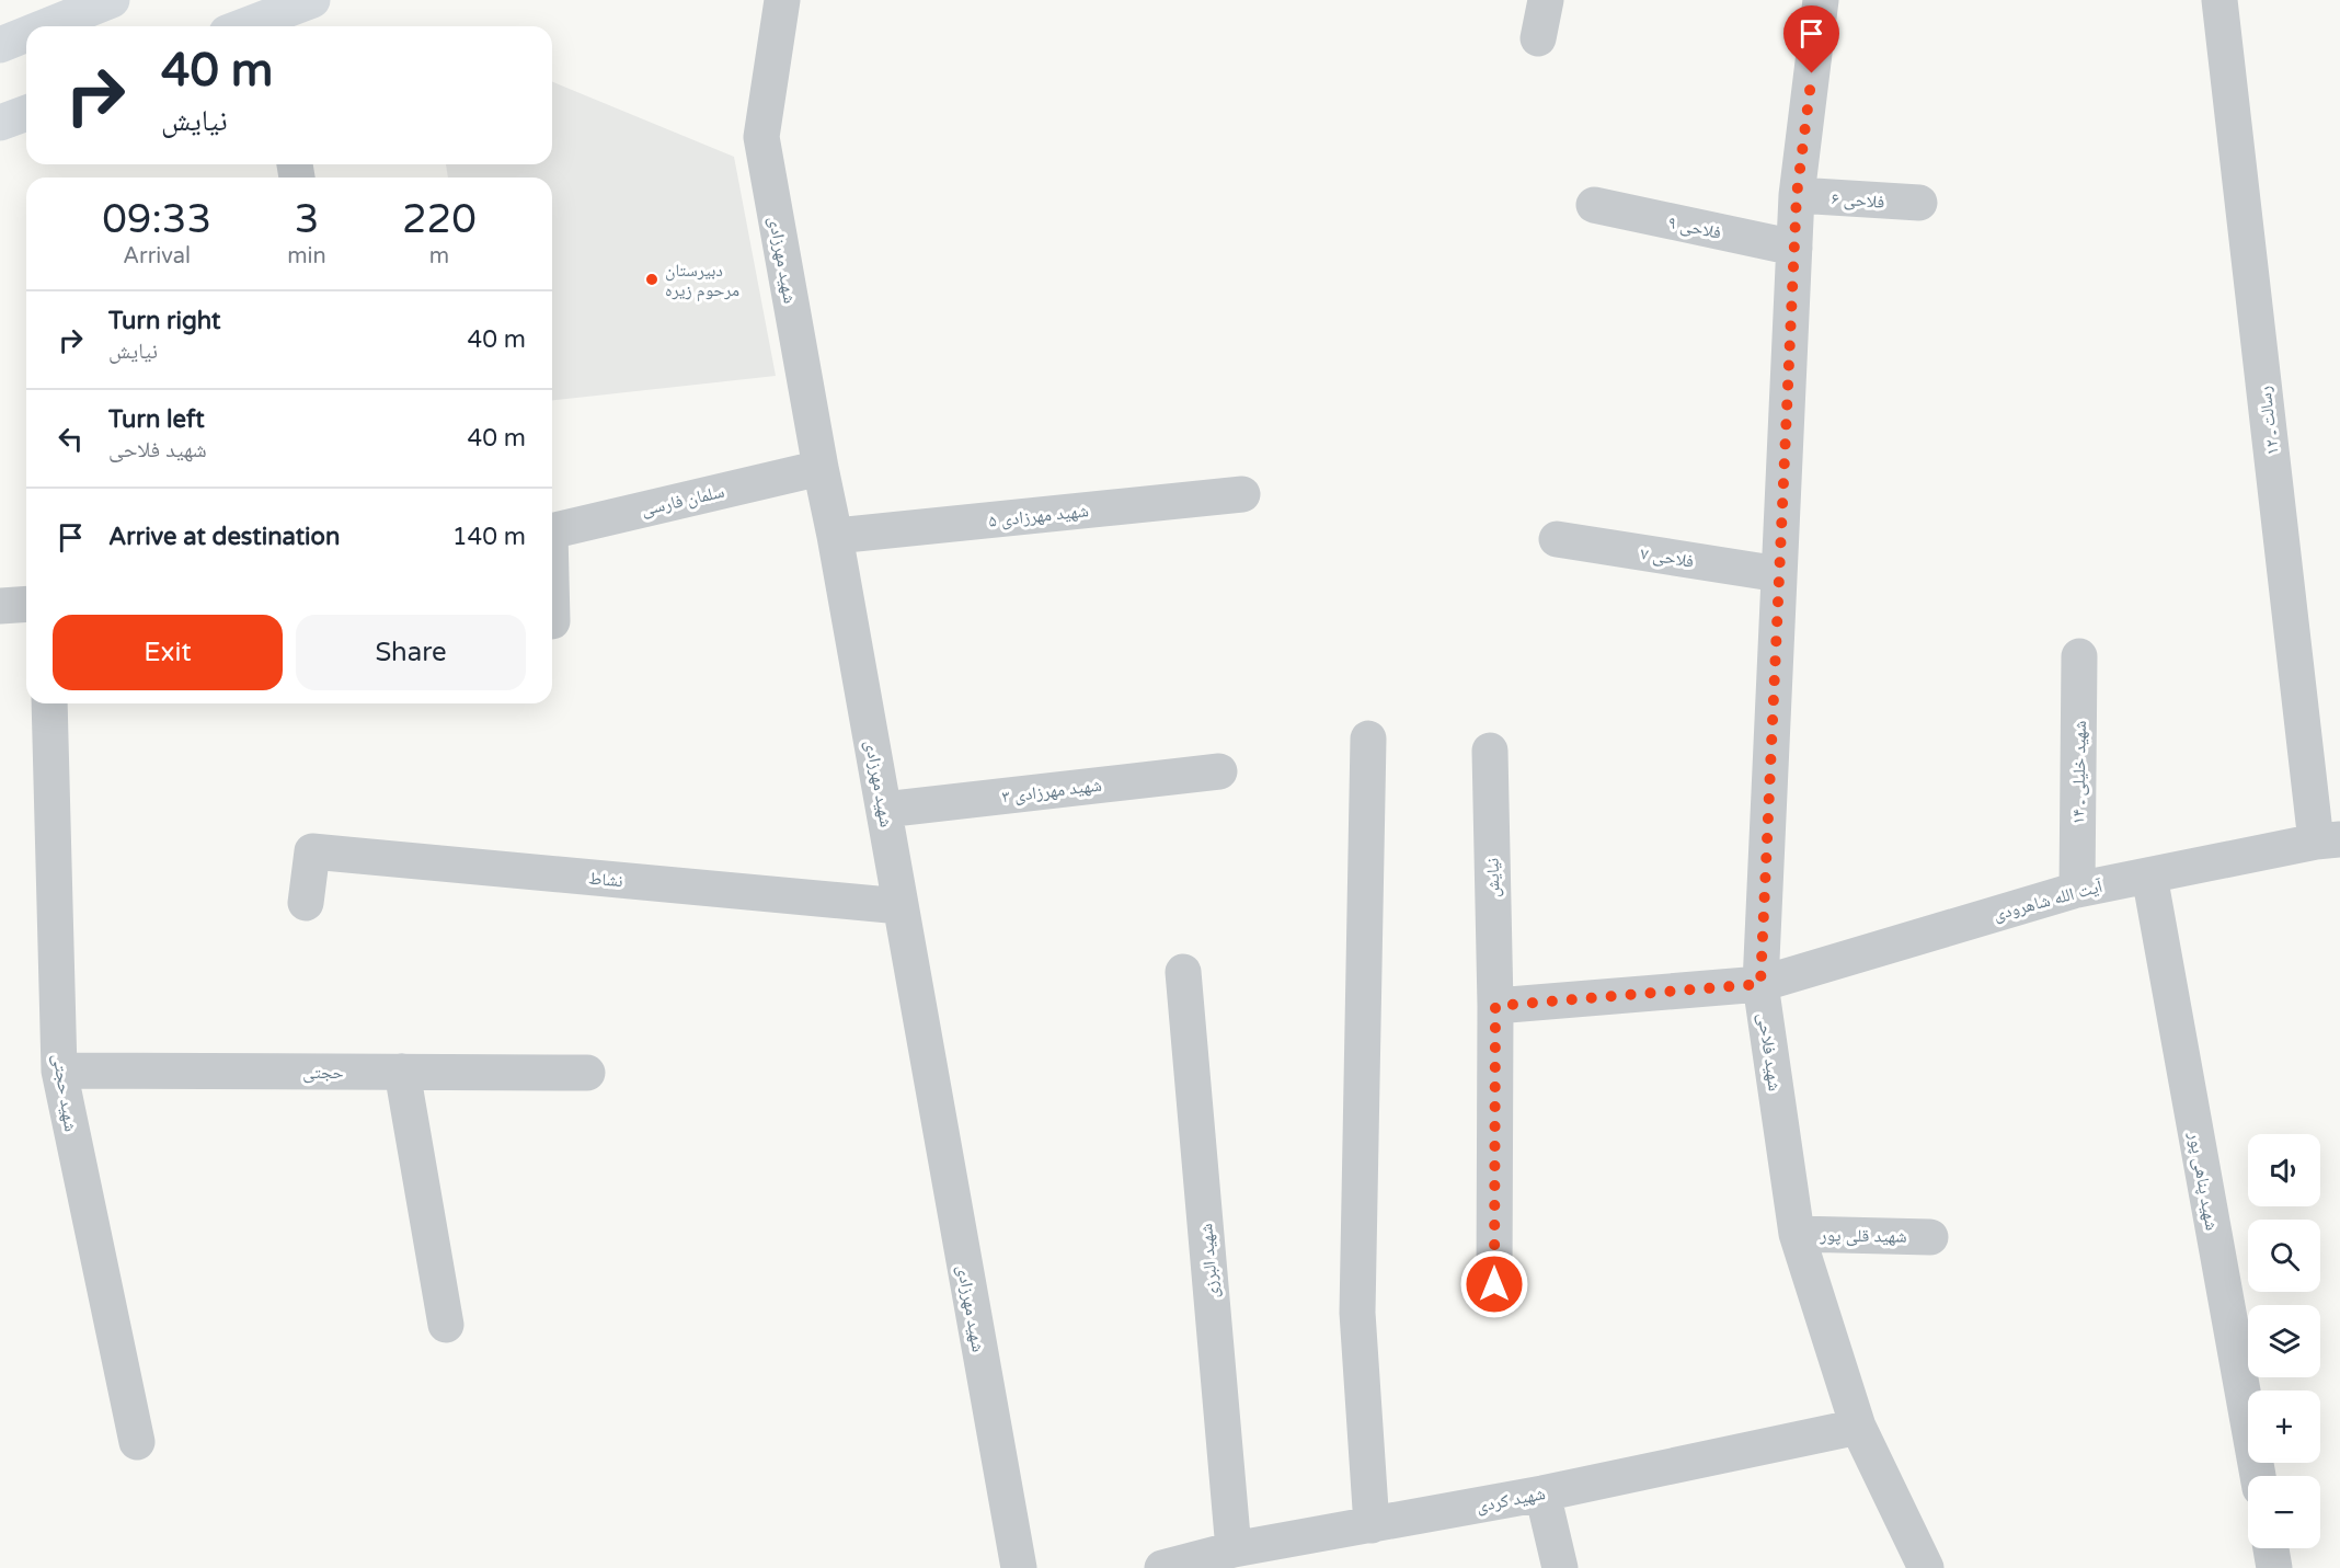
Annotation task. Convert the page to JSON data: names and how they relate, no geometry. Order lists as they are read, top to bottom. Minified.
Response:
{"streets":{"street":["فلاحی ۶","فلاحی ۹","شهید مهرزادی","رسالت ـ ۱۲","سلمان فارسی","شهید مهرزادی ۵","فلاحی ۷","شهید خلیلی ـ ۱۴","شهید مهرزادی ۳","نیایش","نشاط","آیت الله شاهرودی","شهید فلاحی","حجتی","شهید حجتی","شهید پناهی پور","شهید قلی پور","شهید البرزی","شهید کردی"]},"crossings":[["فلاحی ۶","شهید فلاحی"],["فلاحی ۹","شهید فلاحی"],["شهید مهرزادی","سلمان فارسی"],["شهید مهرزادی","شهید مهرزادی ۵"],["شهید مهرزادی","شهید مهرزادی ۳"],["شهید مهرزادی","نشاط"],["رسالت ـ ۱۲","آیت الله شاهرودی"],["فلاحی ۷","شهید فلاحی"],["شهید خلیلی ـ ۱۴","آیت الله شاهرودی"],["آیت الله شاهرودی","شهید فلاحی"],["آیت الله شاهرودی","شهید پناهی پور"],["شهید فلاحی","شهید قلی پور"],["شهید فلاحی","شهید کردی"],["حجتی","شهید حجتی"],["شهید البرزی","شهید کردی"]],"places":["دبیرستان مرحوم زیره"],"page":{"turn":["40 m","نیایش"],"eta":["09:33","Arrival","3","min","220","m"],"list":[{"name":"Turn right","note":"نیایش","value":"40 m"},{"name":"Turn left","note":"شهید فلاحی","value":"40 m"},{"name":"Arrive at destination","value":"140 m"}],"buttons":["Exit","Share"],"map_buttons":["+","−"]}}
